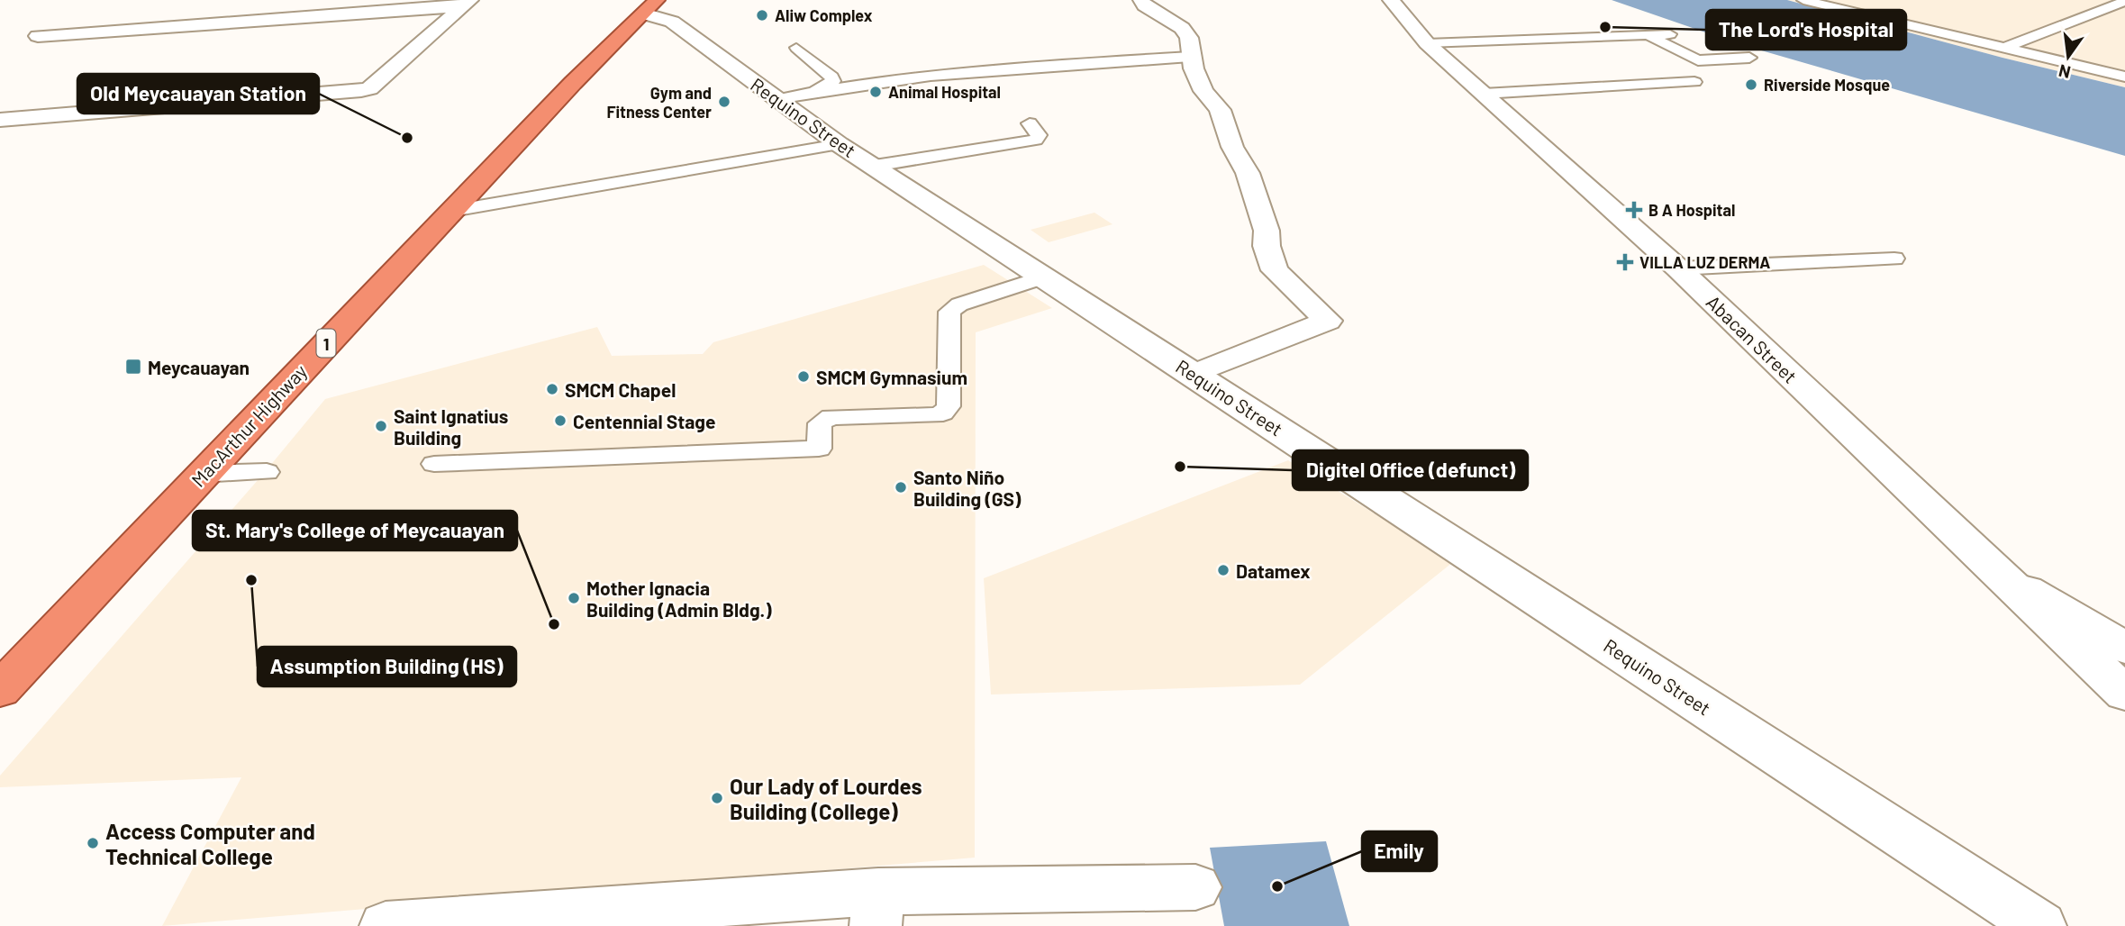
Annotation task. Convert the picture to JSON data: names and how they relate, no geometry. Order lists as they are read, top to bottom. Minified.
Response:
{"streets":{"highway":["1","MacArthur Highway"],"street":["Requino Street","Abacan Street"]},"crossings":[["Requino Street","MacArthur Highway"]],"places":{"other":["Aliw Complex","The Lord's Hospital","Riverside Mosque","Animal Hospital","Gym and Fitness Center","Old Meycauayan Station","SMCM Gymnasium","SMCM Chapel","Centennial Stage","Saint Ignatius Building","Digitel Office (defunct)","Santo Niño Building (GS)","Datamex","Assumption Building (HS)","Mother Ignacia Building (Admin Bldg.)","St. Mary's College of Meycauayan","Our Lady of Lourdes Building (College)","Access Computer and Technical College","Emily"],"health":["B A Hospital","VILLA LUZ DERMA"],"transit":["Meycauayan"]},"north":"bottom"}
